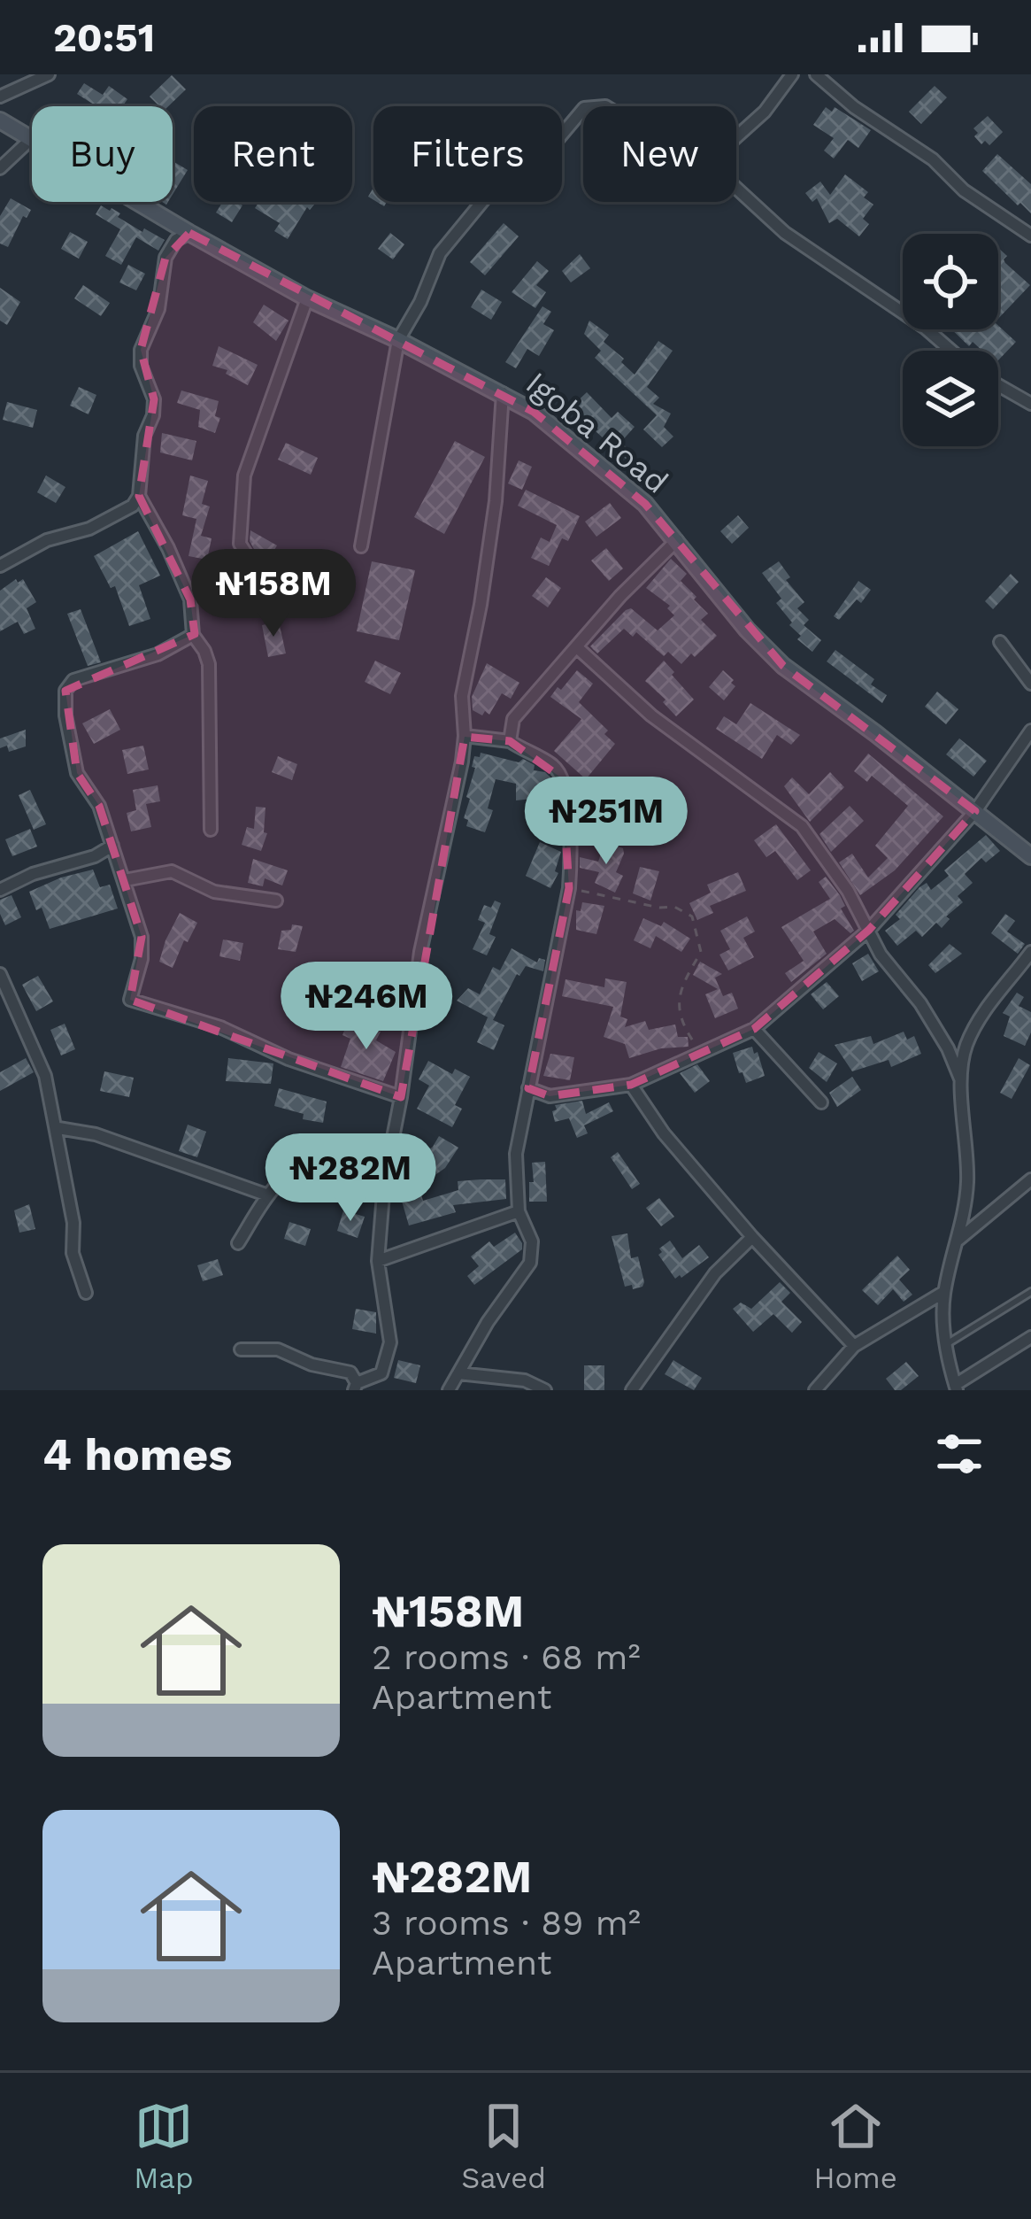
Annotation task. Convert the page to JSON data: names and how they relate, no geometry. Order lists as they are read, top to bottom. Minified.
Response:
{"streets":{"street":["Igoba Road"]},"page":{"status":"20:51","chip":["Buy","Rent","Filters","New"],"price":["₦158M","₦251M","₦246M","₦282M"],"heading":"4 homes","list":[{"name":"₦158M","note":"2 rooms · 68 m² · Apartment"},{"name":"₦282M","note":"3 rooms · 89 m² · Apartment"}],"tabs":["Map","Saved","Home"]}}
